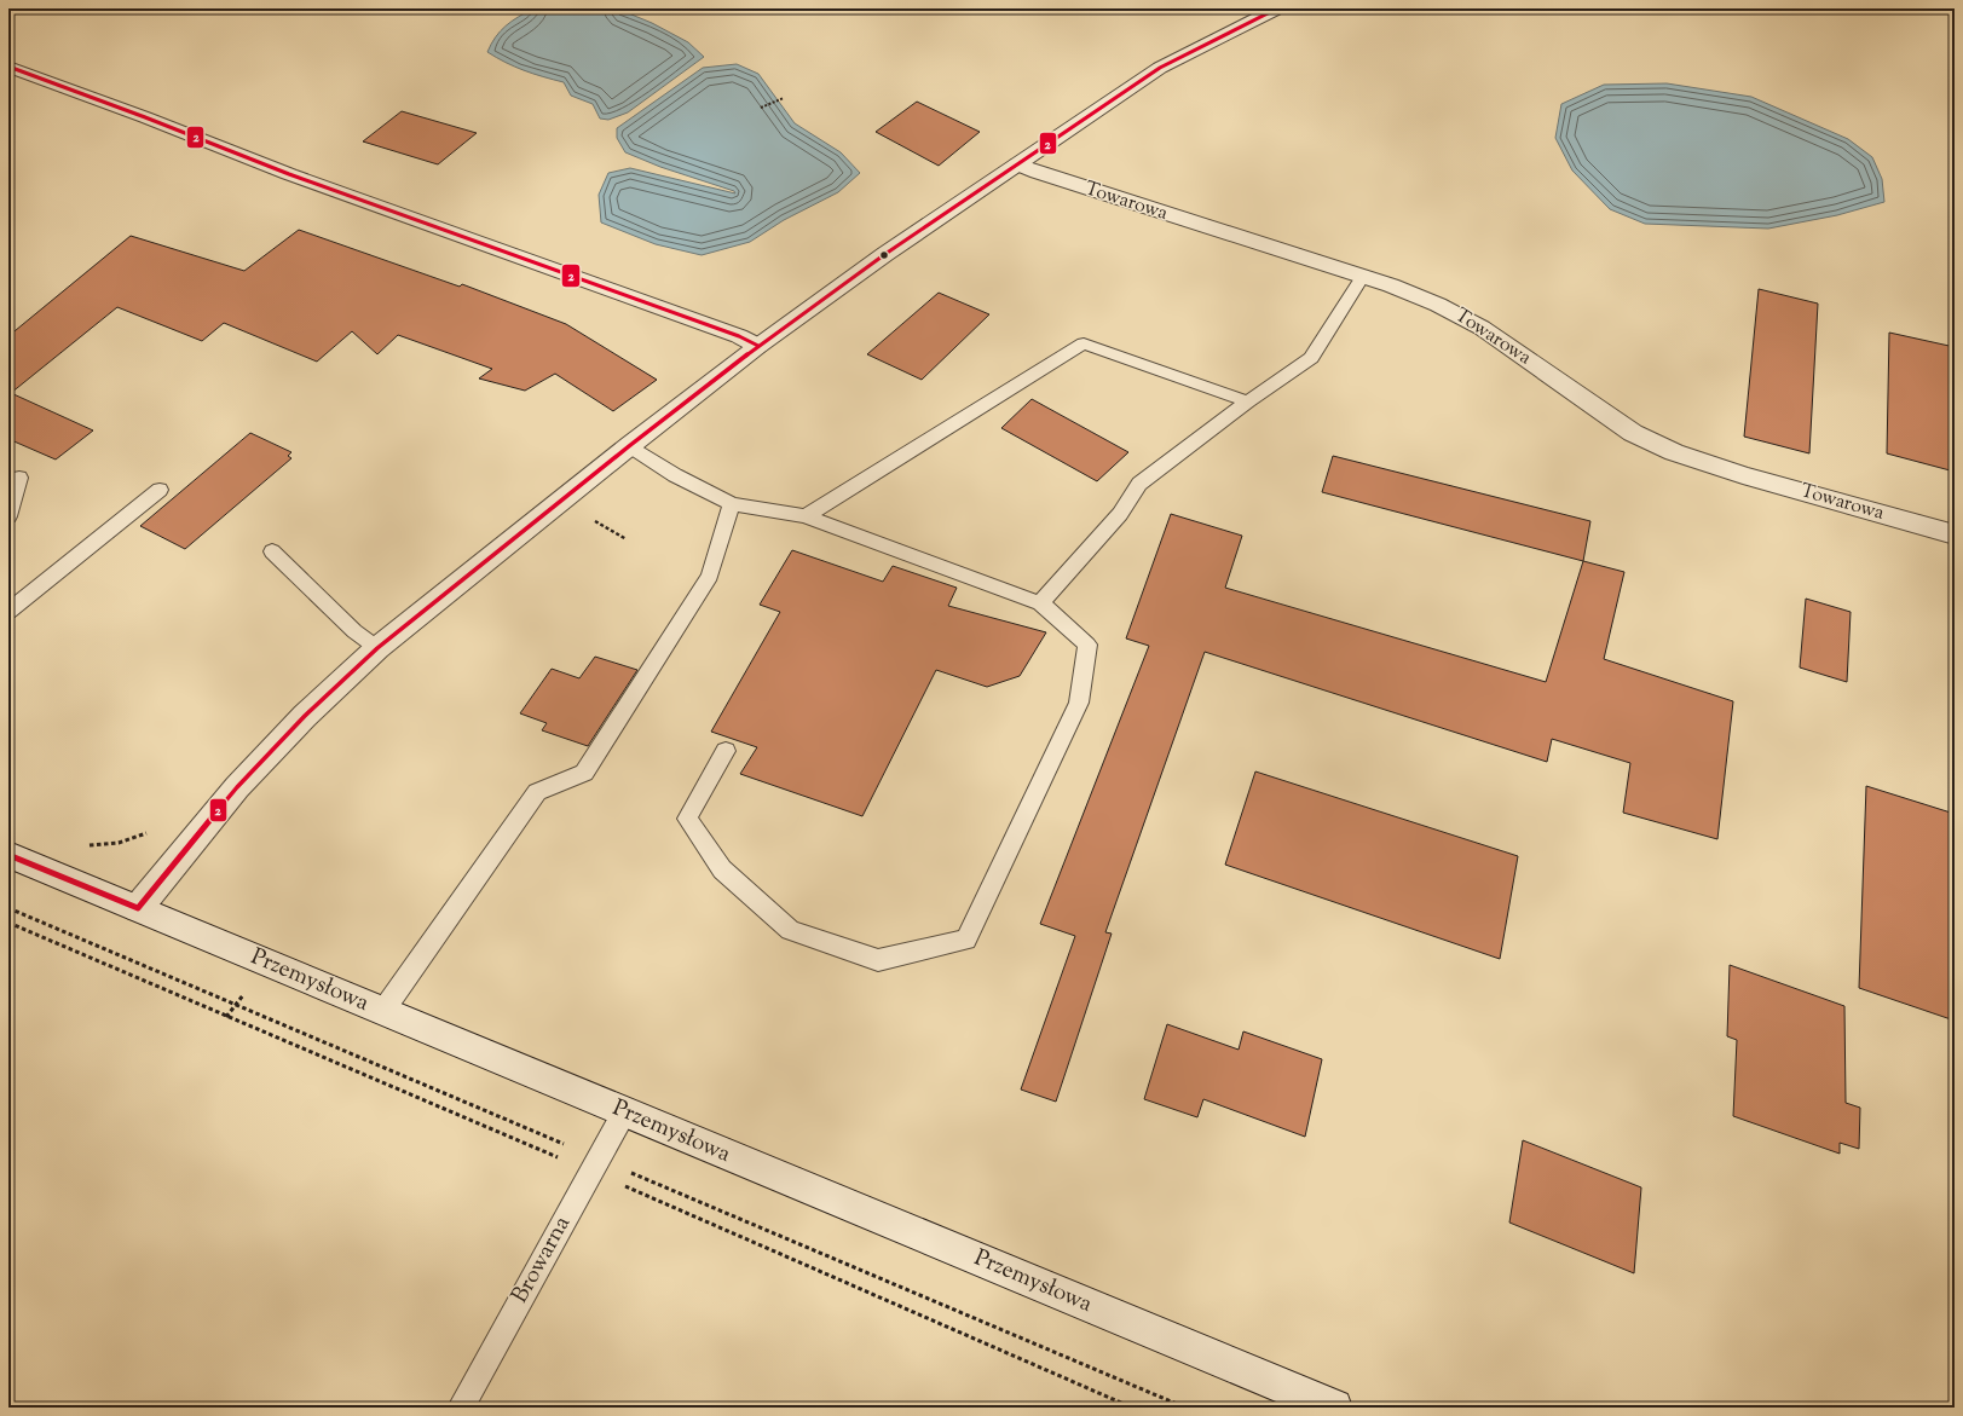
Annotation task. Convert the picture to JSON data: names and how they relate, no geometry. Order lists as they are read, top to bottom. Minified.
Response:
{"streets":{"street":["Towarowa","Przemysłowa"],"lane":["Browarna"]},"crossings":[["Przemysłowa","Browarna"]],"lines":["transit line 2"]}
